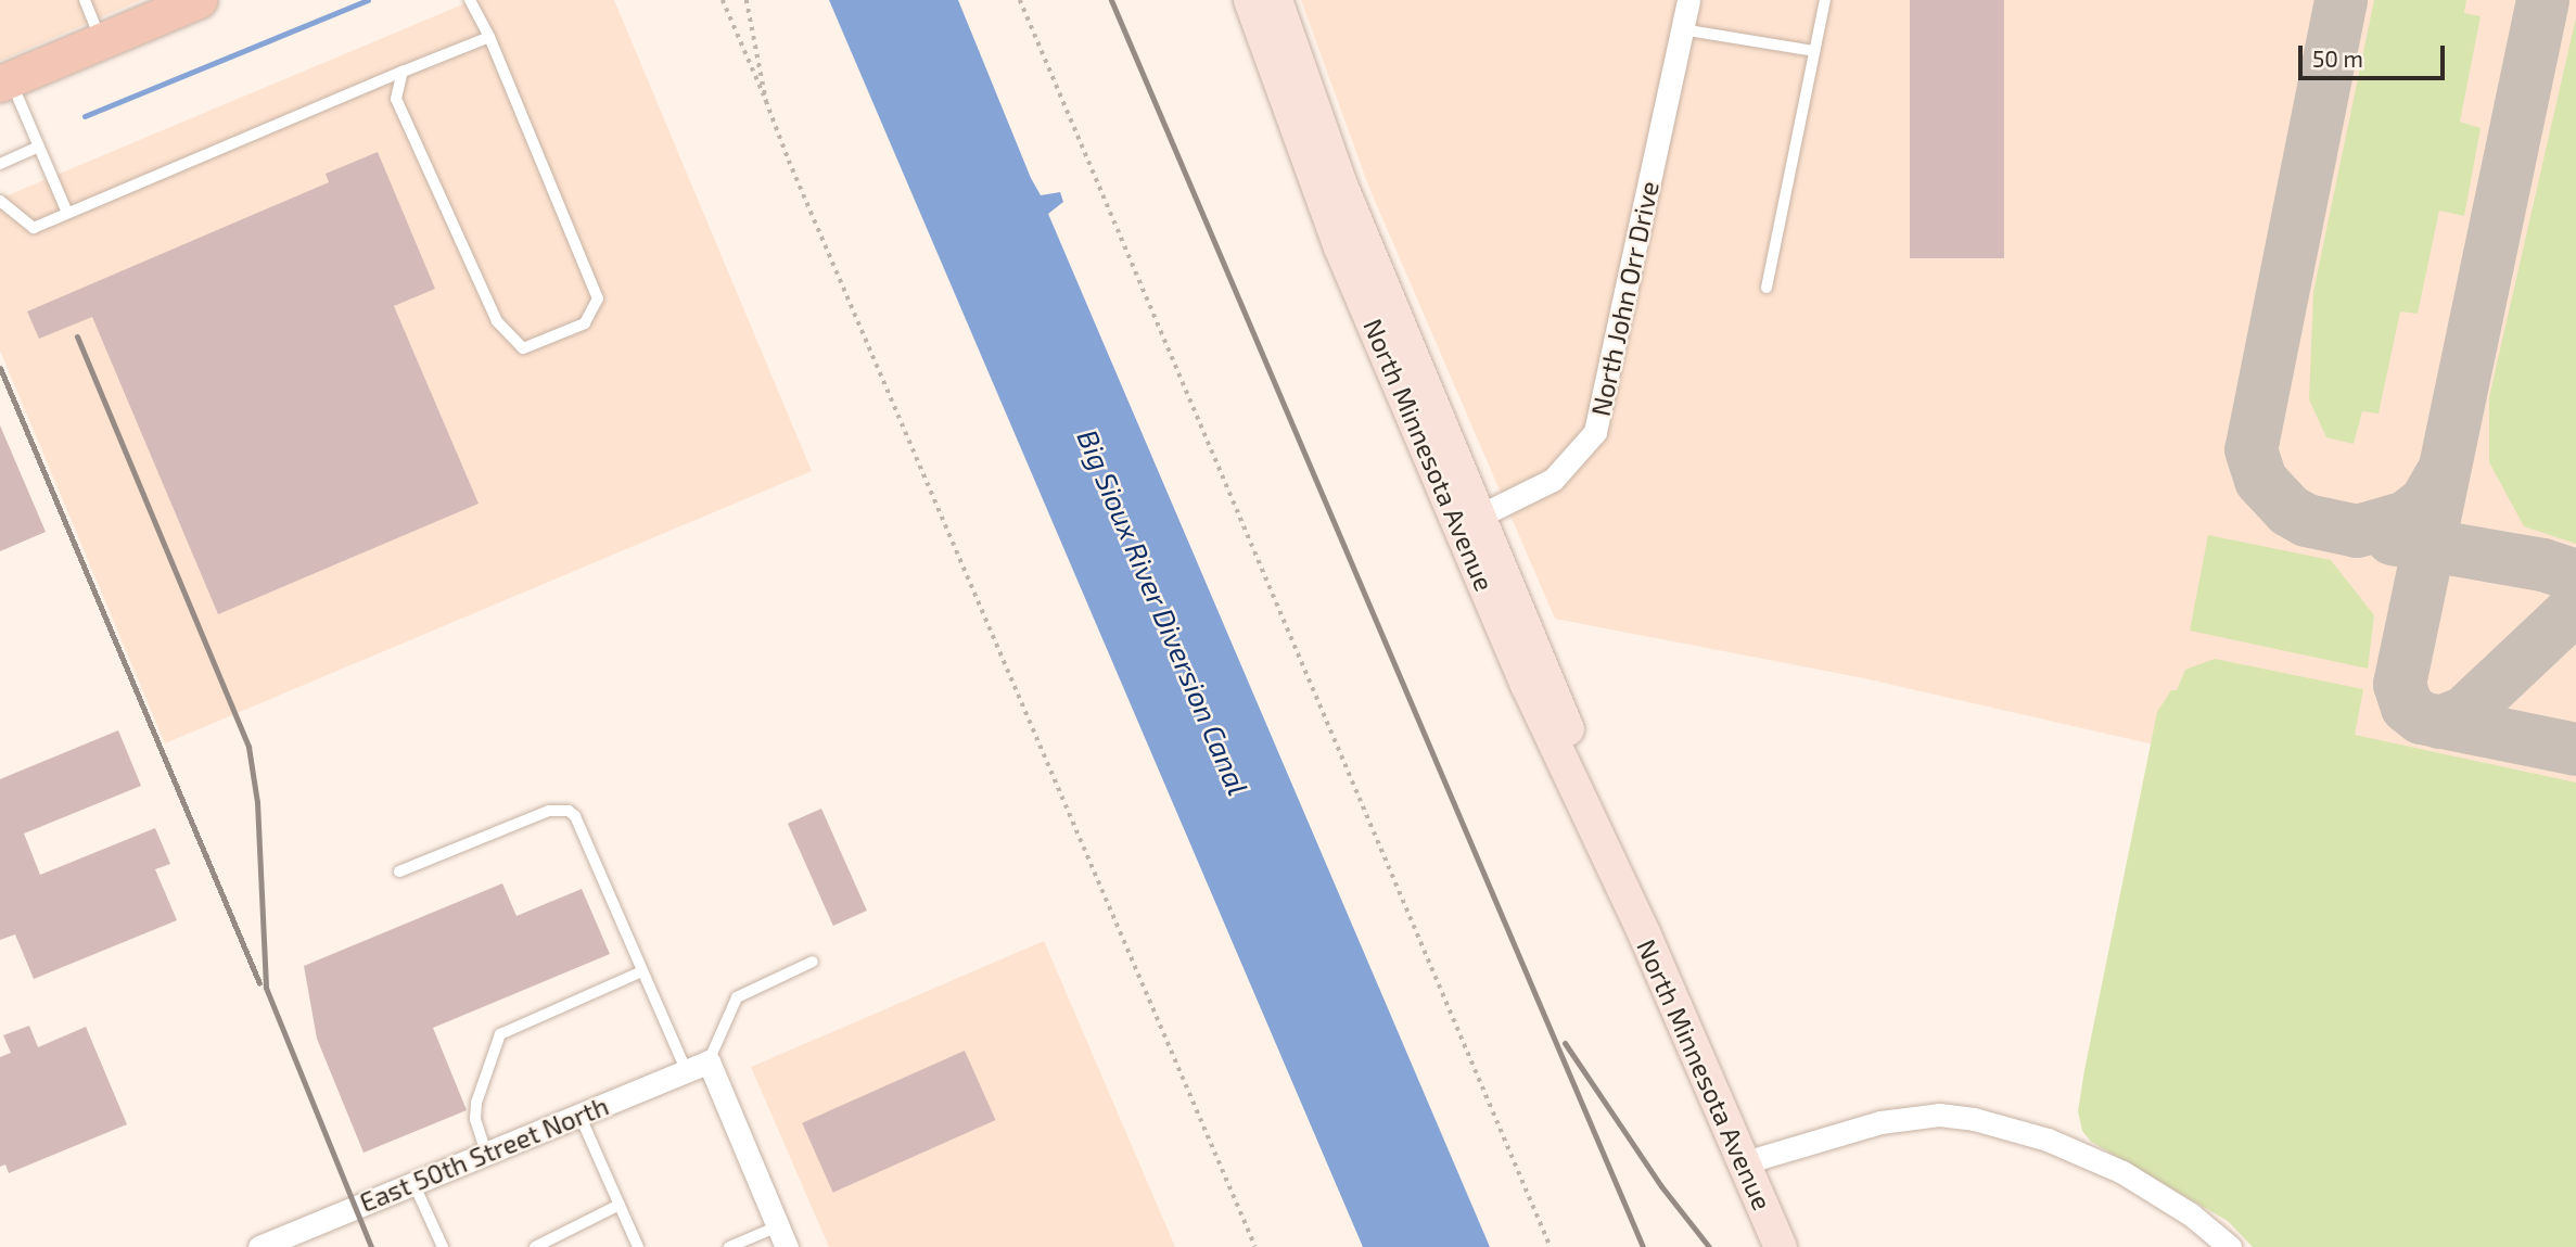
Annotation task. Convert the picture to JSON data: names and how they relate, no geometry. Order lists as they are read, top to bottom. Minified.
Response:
{"streets":{"main road":["North Minnesota Avenue"],"street":["North John Orr Drive","East 50th Street North"]},"crossings":[["North John Orr Drive","North Minnesota Avenue"]],"water":["Big Sioux River Diversion Canal"],"scale_bar":"50 m"}
